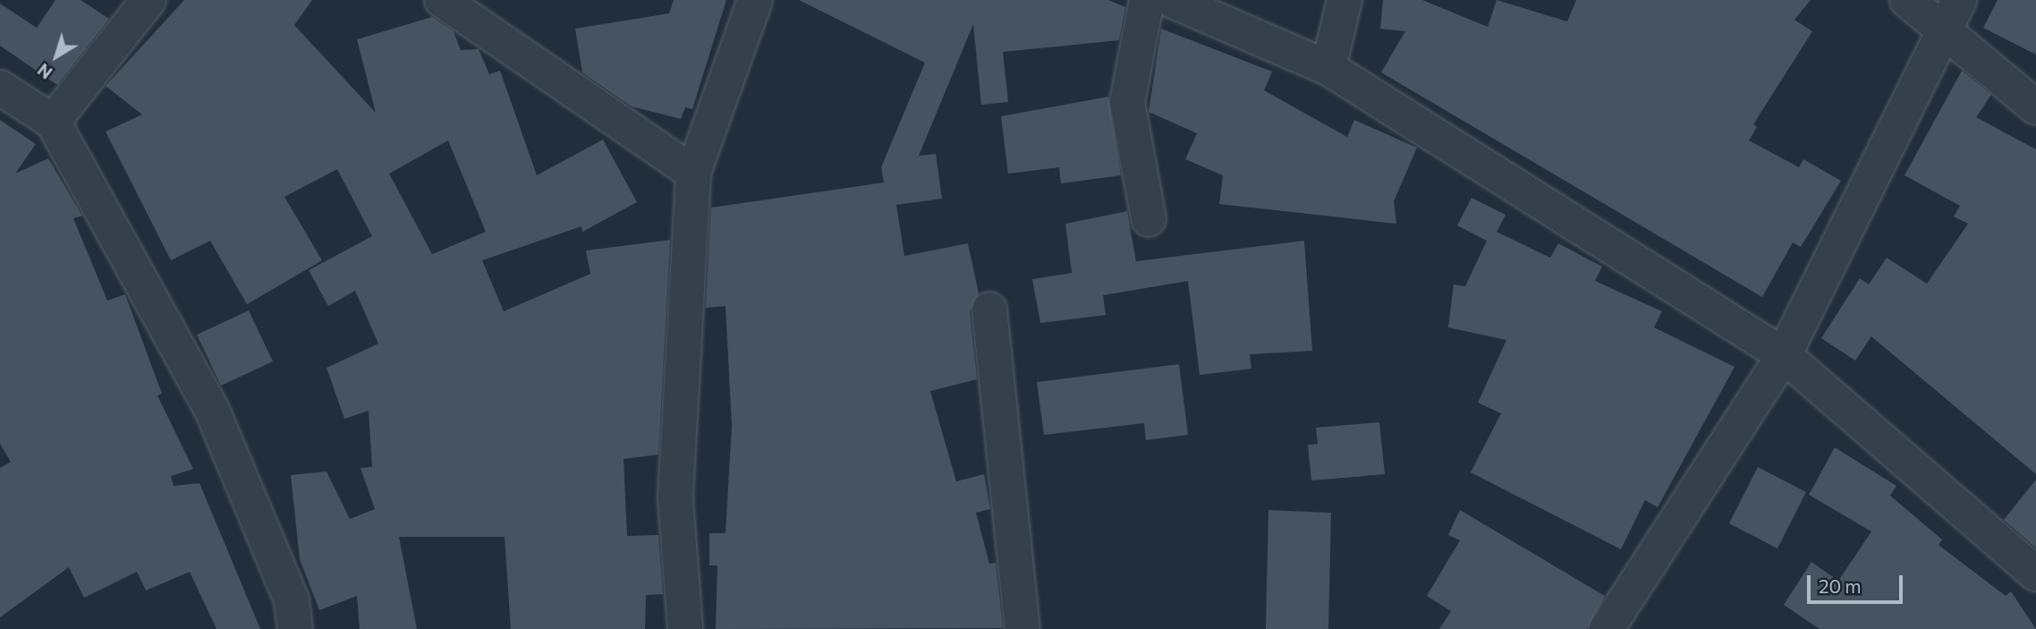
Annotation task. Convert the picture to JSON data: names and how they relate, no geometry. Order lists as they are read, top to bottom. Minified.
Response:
{"scale_bar":"20 m","north":"bottom left"}
